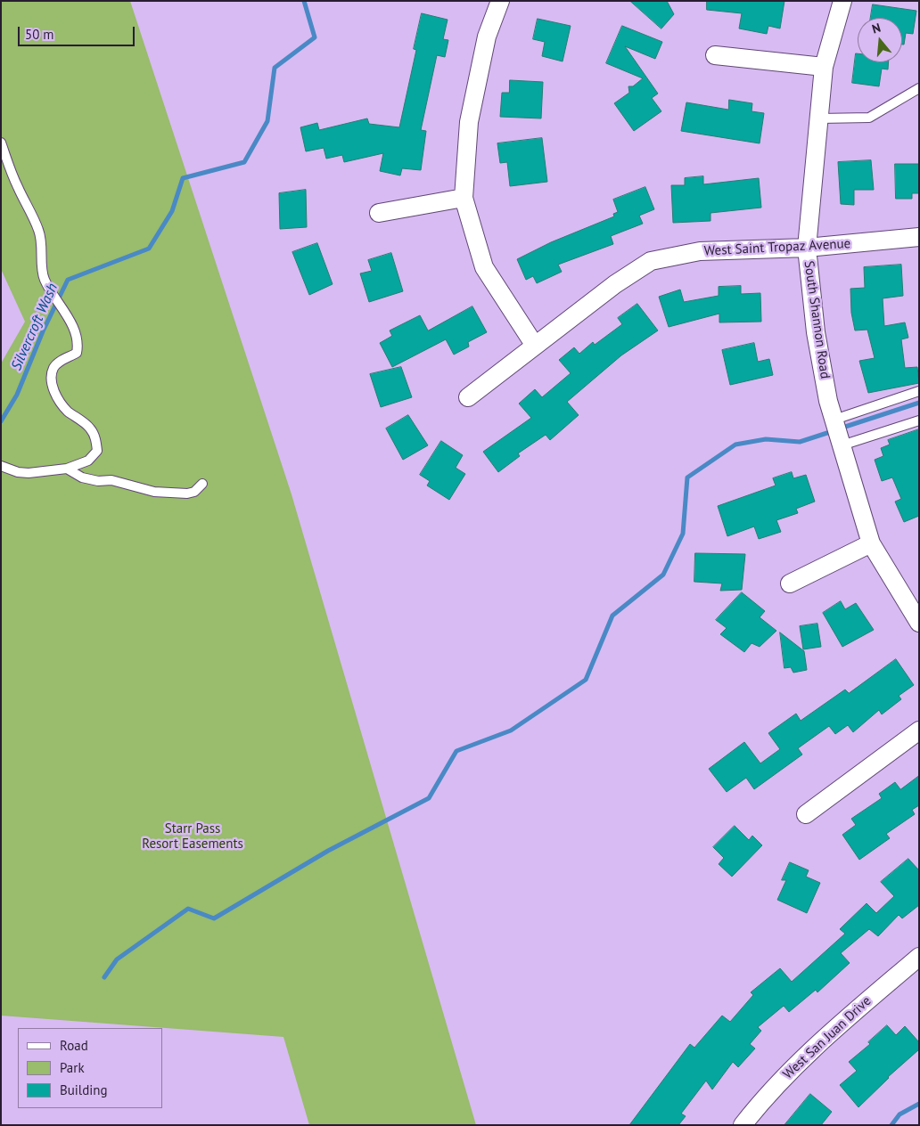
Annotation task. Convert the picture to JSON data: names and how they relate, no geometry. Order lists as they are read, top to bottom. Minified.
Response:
{"streets":{"street":["West Saint Tropaz Avenue","South Shannon Road","West San Juan Drive"]},"crossings":[["West Saint Tropaz Avenue","South Shannon Road"]],"water":["Silvercroft Wash"],"parks":["Starr Pass Resort Easements"],"legend":["Road","Park","Building"],"scale_bar":"50 m","north":"top"}
